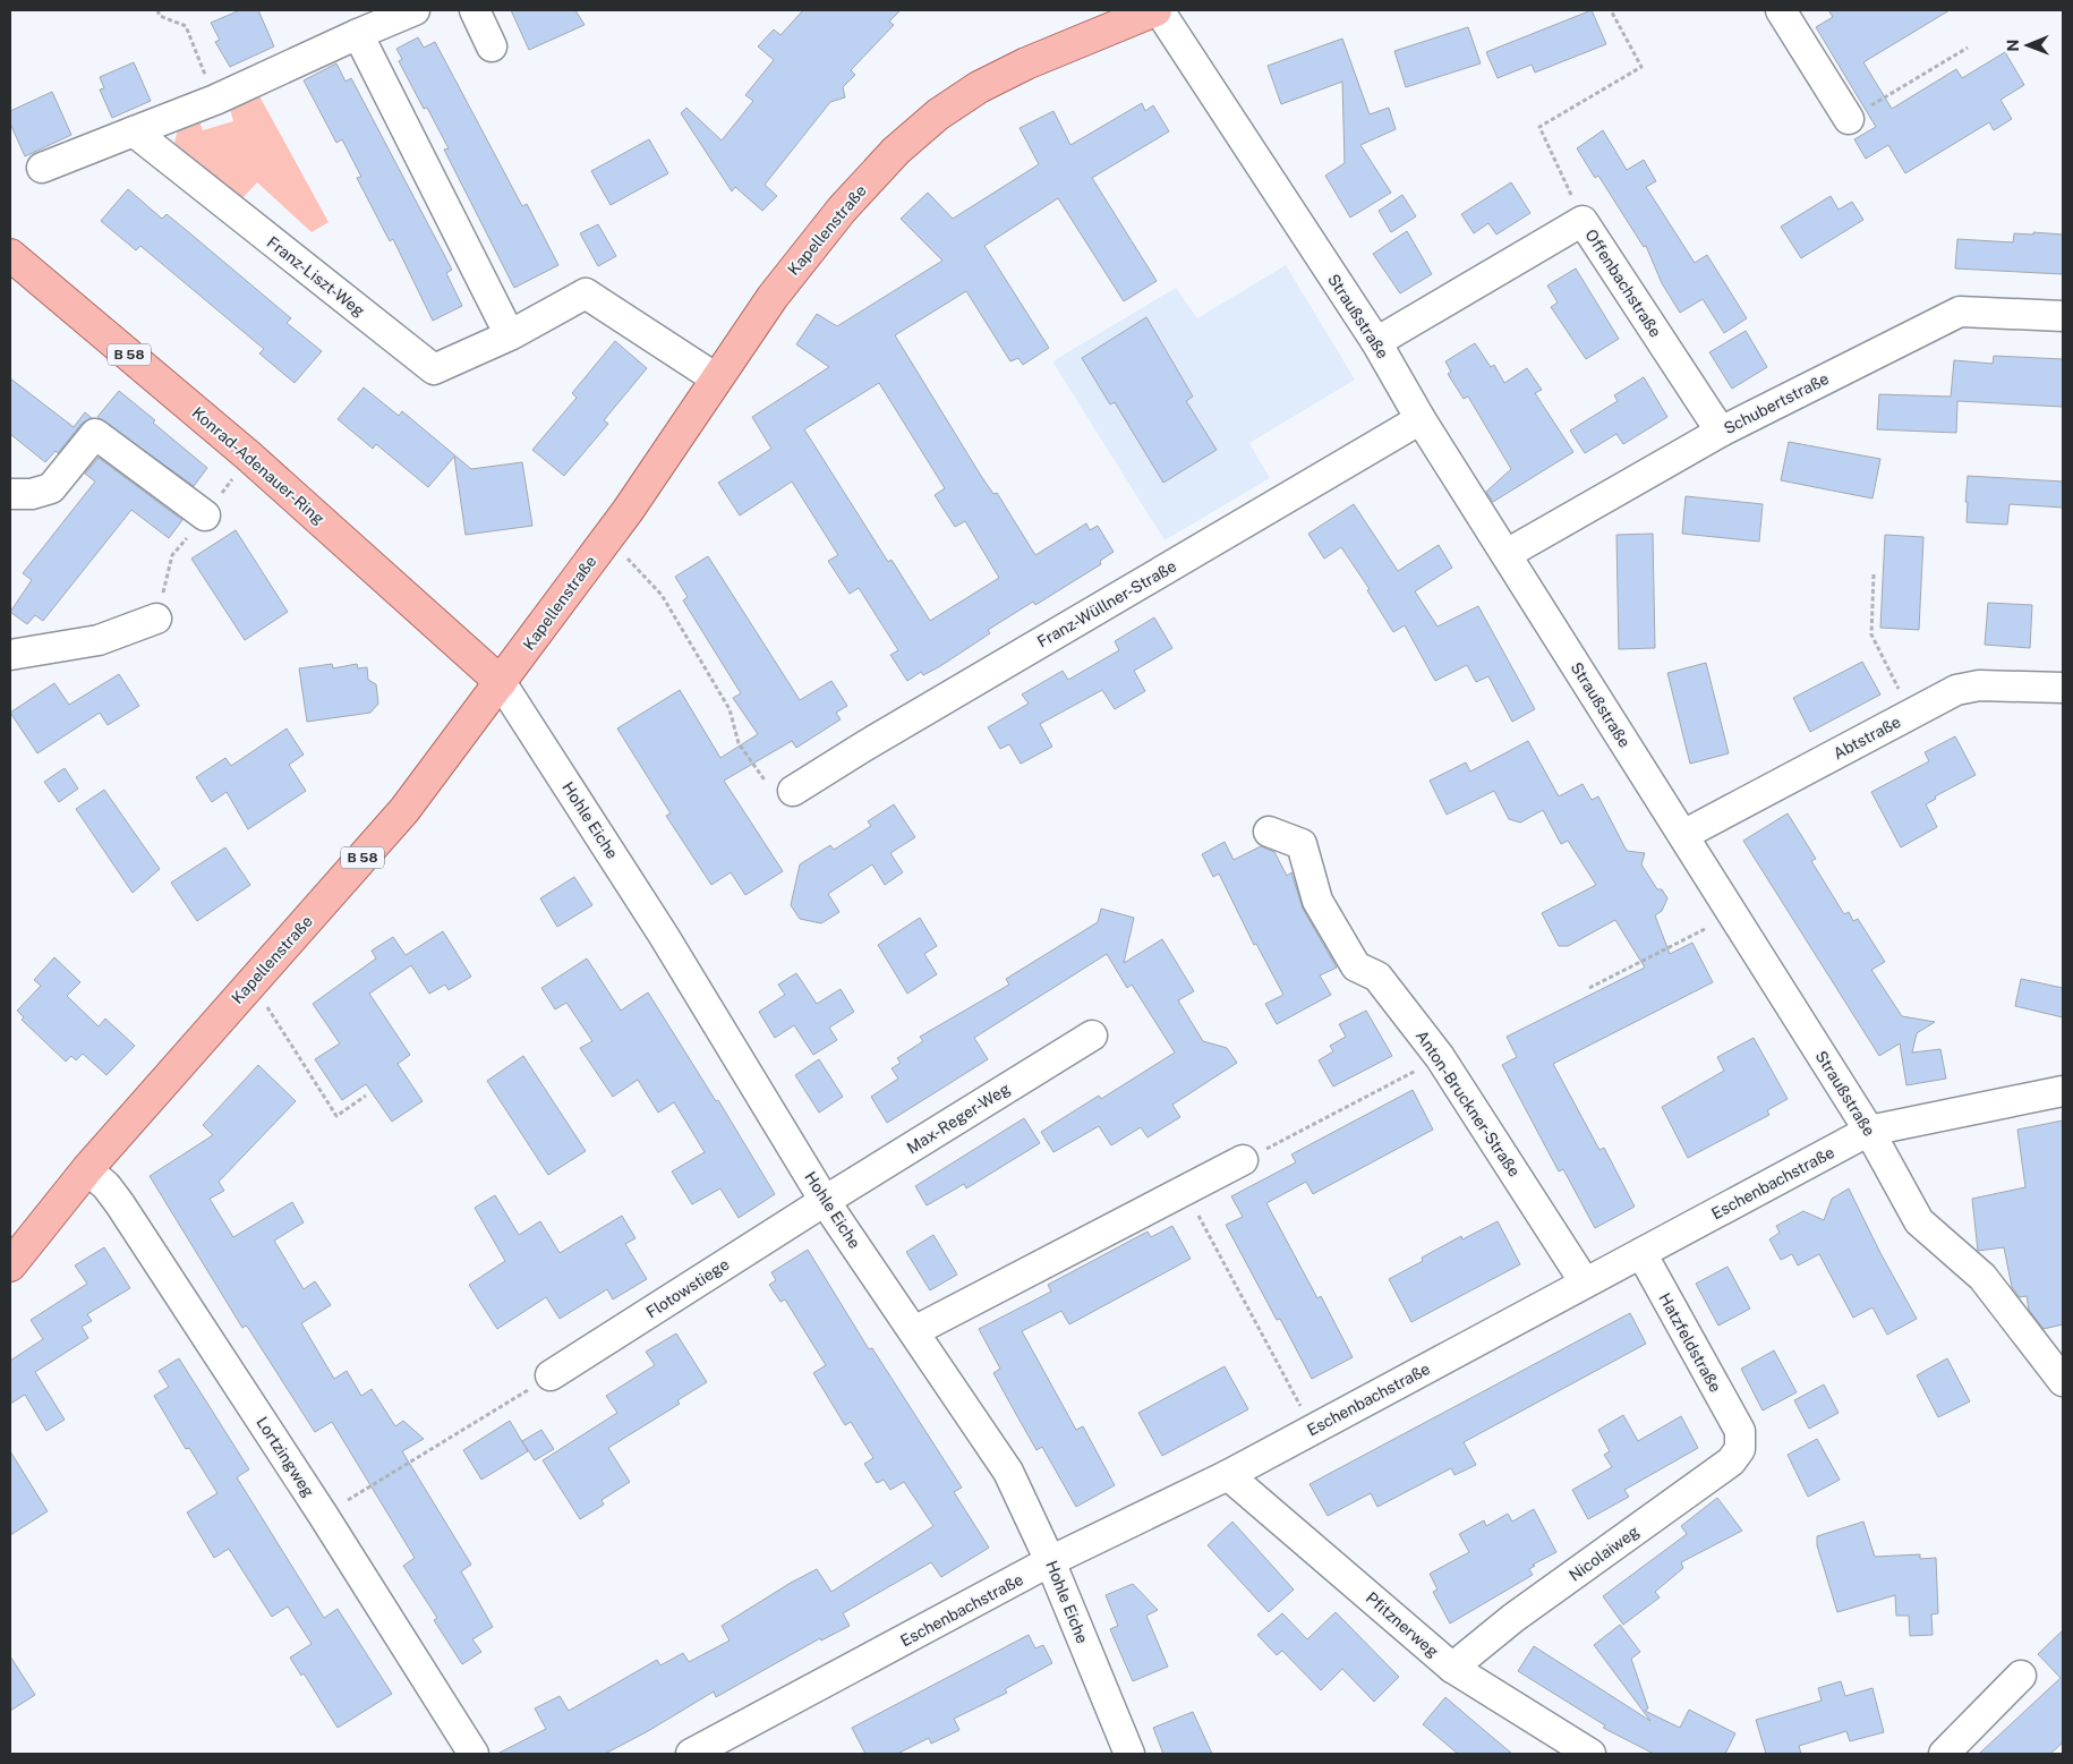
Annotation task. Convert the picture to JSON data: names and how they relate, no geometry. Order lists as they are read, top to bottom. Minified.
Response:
{"streets":{"main road":["Kapellenstraße","B 58","Konrad-Adenauer-Ring"],"street":["Franz-Liszt-Weg","Offenbachstraße","Straußstraße","Schubertstraße","Franz-Wüllner-Straße","Abtstraße","Hohle Eiche","Anton-Bruckner-Straße","Max-Reger-Weg","Eschenbachstraße","Flotowstiege","Hatzfeldstraße","Lortzingweg","Nicolaiweg","Pfitznerweg"]},"crossings":[["Kapellenstraße","Franz-Liszt-Weg"],["Kapellenstraße","Straußstraße"],["Kapellenstraße","Konrad-Adenauer-Ring"],["Kapellenstraße","Hohle Eiche"],["Kapellenstraße","Lortzingweg"],["Offenbachstraße","Straußstraße"],["Offenbachstraße","Schubertstraße"],["Straußstraße","Schubertstraße"],["Straußstraße","Franz-Wüllner-Straße"],["Straußstraße","Abtstraße"],["Straußstraße","Eschenbachstraße"],["Konrad-Adenauer-Ring","Hohle Eiche"],["Hohle Eiche","Max-Reger-Weg"],["Hohle Eiche","Eschenbachstraße"],["Hohle Eiche","Flotowstiege"],["Anton-Bruckner-Straße","Eschenbachstraße"],["Max-Reger-Weg","Flotowstiege"],["Eschenbachstraße","Hatzfeldstraße"],["Eschenbachstraße","Pfitznerweg"],["Hatzfeldstraße","Nicolaiweg"],["Nicolaiweg","Pfitznerweg"]],"north":"left"}
